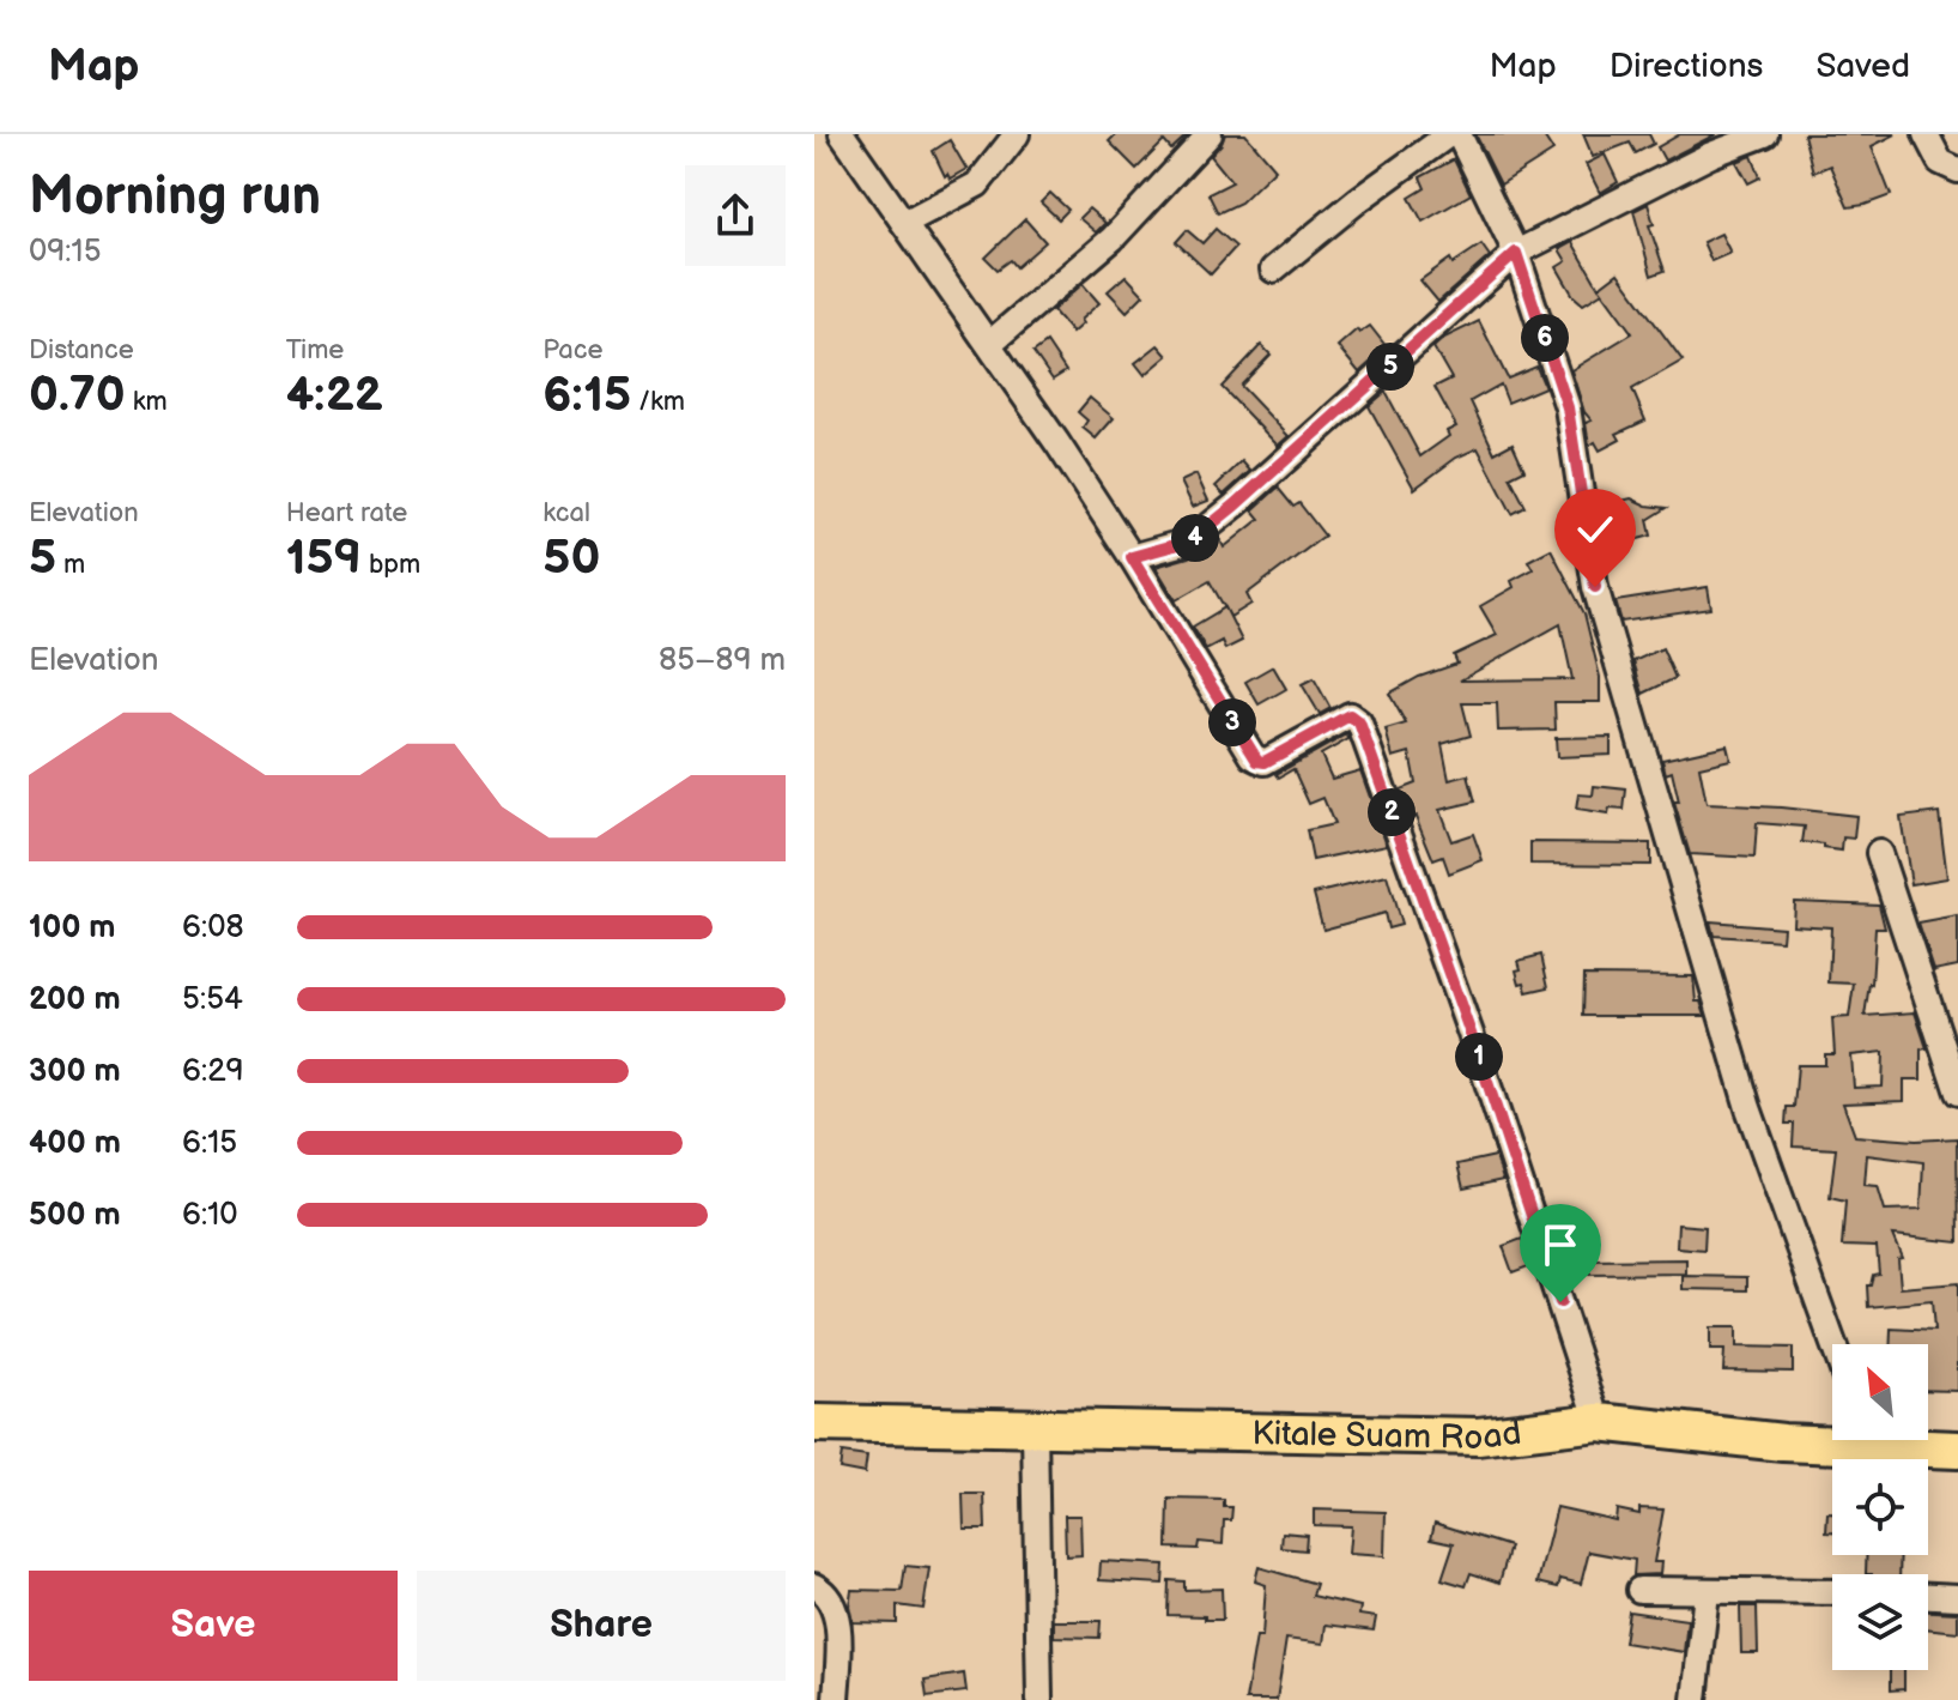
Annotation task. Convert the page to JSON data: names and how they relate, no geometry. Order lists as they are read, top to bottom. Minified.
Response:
{"streets":{"highway":["Kitale Suam Road"]},"north":"top left","page":{"header":"Map","nav":["Map","Directions","Saved"],"heading":["Morning run","09:15"],"stats":[["Distance","0.70 km"],["Time","4:22"],["Pace","6:15 /km"],["Elevation","5 m"],["Heart rate","159 bpm"],["kcal","50"]],"pins":["6","5","4","3","2","1"],"chart":["Elevation","85–89 m"],"list":[{"name":"100 m","note":"6:08"},{"name":"200 m","note":"5:54"},{"name":"300 m","note":"6:29"},{"name":"400 m","note":"6:15"},{"name":"500 m","note":"6:10"}],"buttons":["Save","Share"]}}
